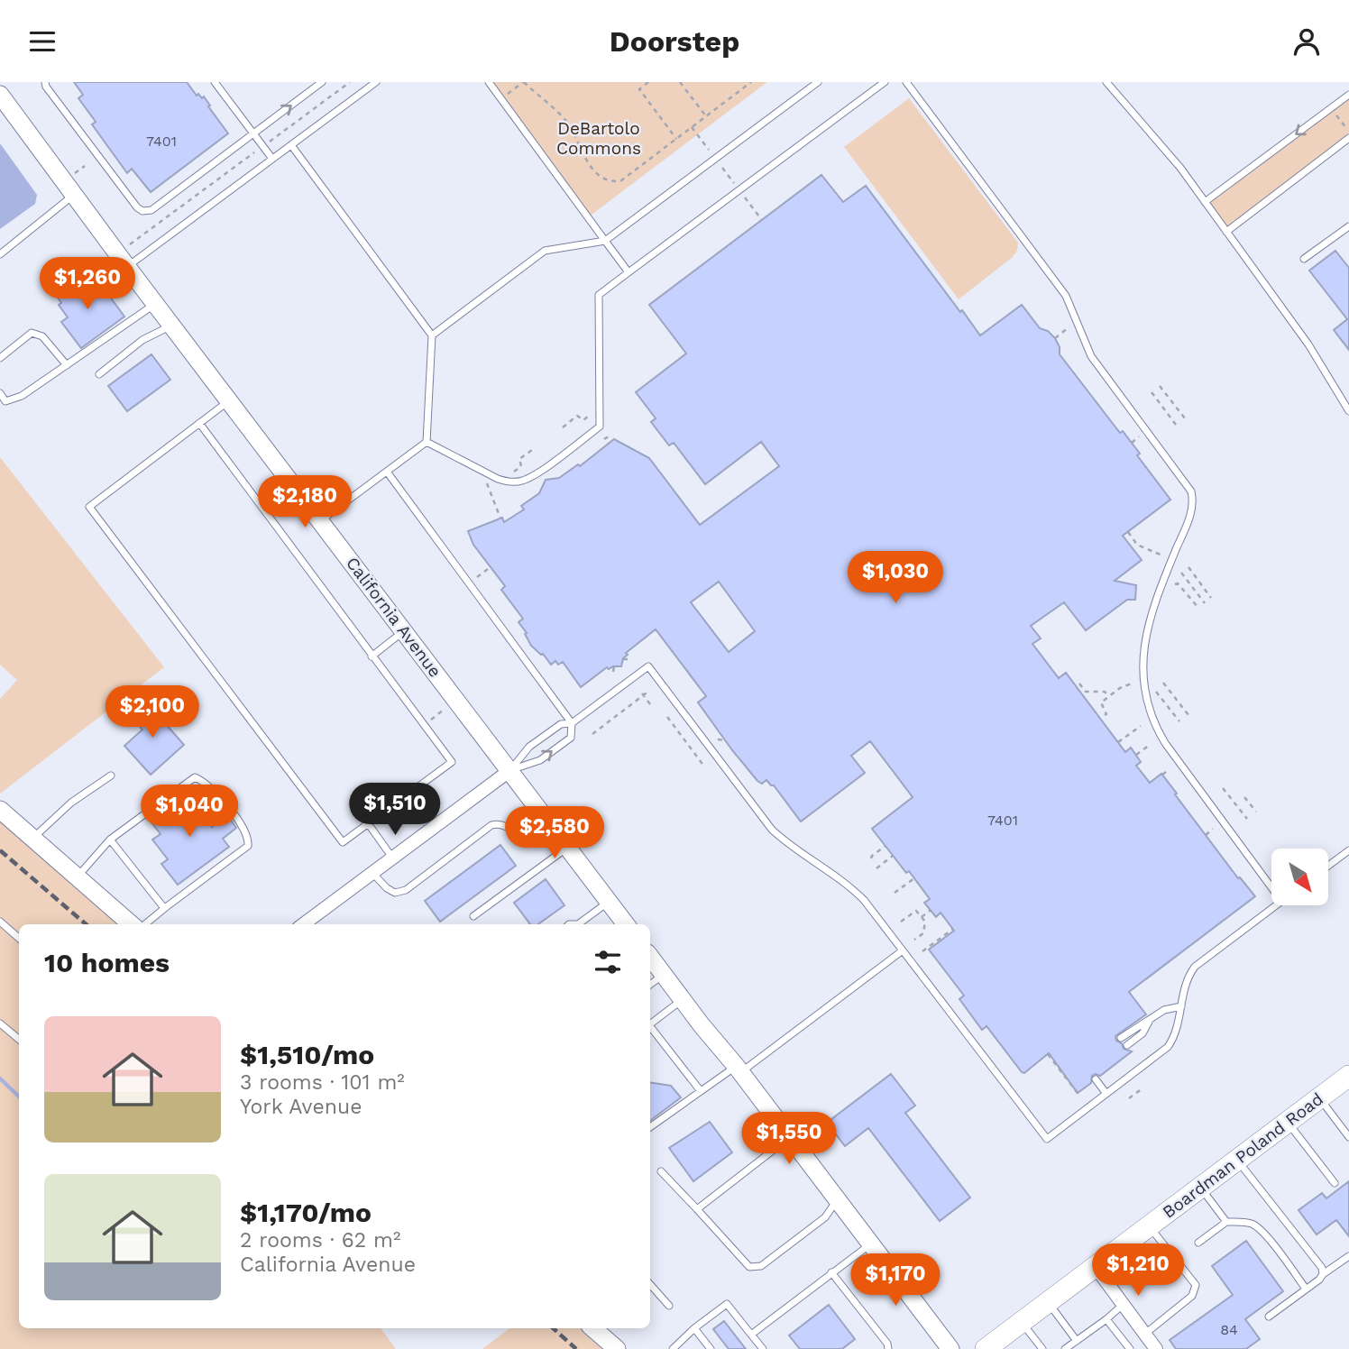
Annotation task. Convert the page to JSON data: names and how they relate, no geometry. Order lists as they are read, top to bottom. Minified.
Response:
{"streets":{"main road":["Boardman Poland Road"],"street":["California Avenue"]},"parks":["DeBartolo Commons"],"house_numbers":["7401","7401","84"],"north":"bottom right","page":{"header":"Doorstep","price":["$1,260","$2,180","$1,030","$2,100","$1,510","$1,040","$2,580","$1,550","$1,210","$1,170"],"heading":"10 homes","list":[{"name":"$1,510/mo","note":"3 rooms · 101 m² · York Avenue"},{"name":"$1,170/mo","note":"2 rooms · 62 m² · California Avenue"}]}}
